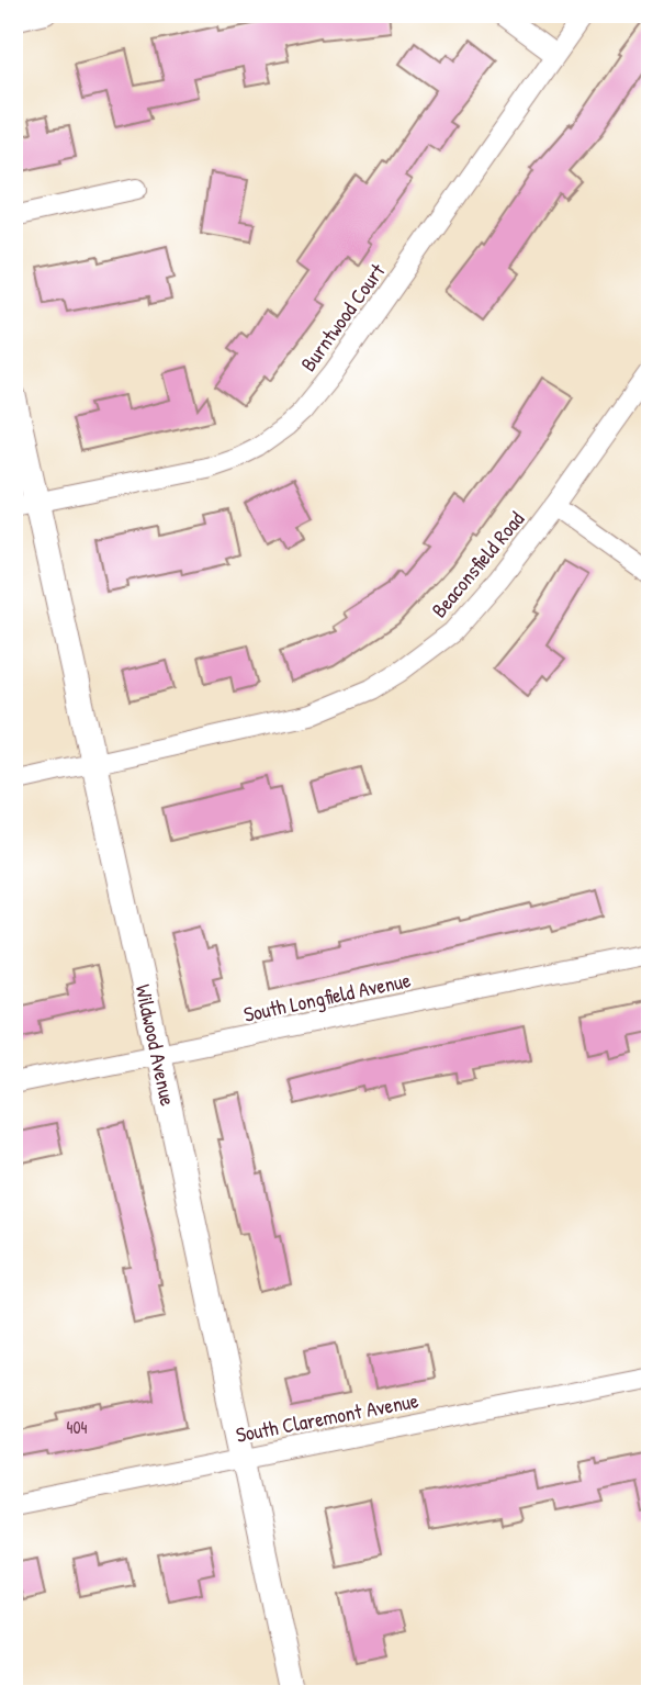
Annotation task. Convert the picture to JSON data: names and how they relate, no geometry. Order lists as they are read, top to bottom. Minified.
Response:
{"streets":{"street":["Burntwood Court","Beaconsfield Road","South Longfield Avenue","Wildwood Avenue","South Claremont Avenue"]},"crossings":[["Burntwood Court","Wildwood Avenue"],["Beaconsfield Road","Wildwood Avenue"],["South Longfield Avenue","Wildwood Avenue"],["Wildwood Avenue","South Claremont Avenue"]],"house_numbers":["404"]}
